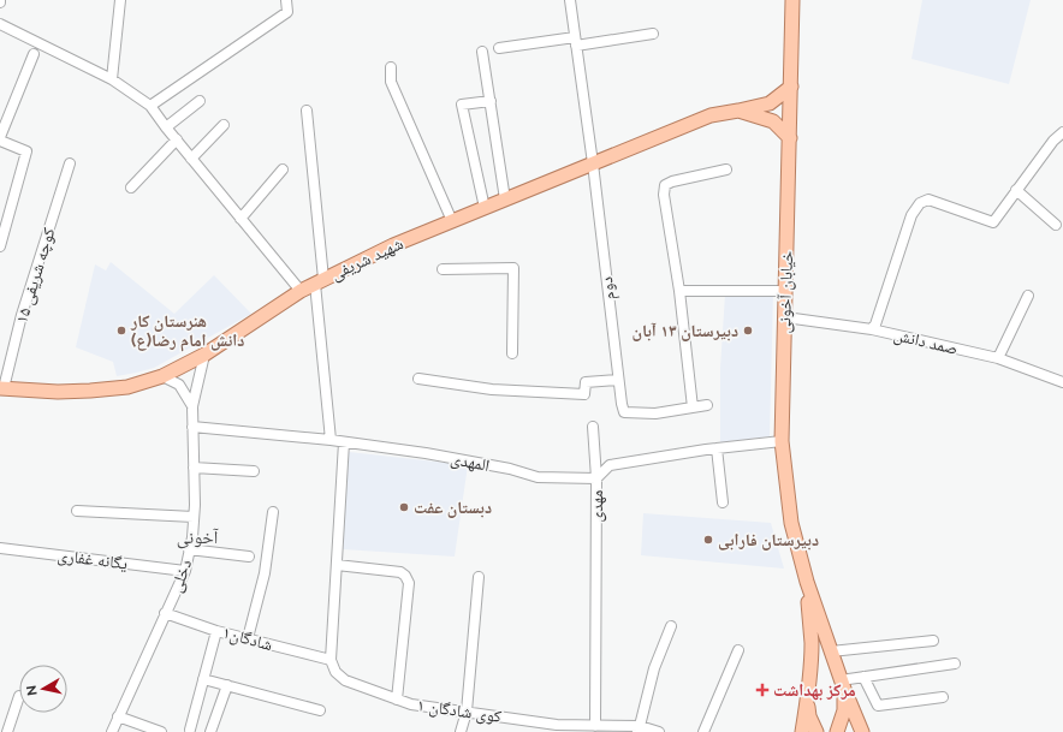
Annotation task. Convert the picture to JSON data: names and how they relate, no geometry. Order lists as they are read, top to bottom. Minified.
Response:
{"streets":{"main road":["شهید شریفی","خیابان آخونی"],"street":["کوچه شریفی ۱۵","دوم","صمد دانش","المهدی","مهدی","یگانه غفاری","دخلی","شادگان۱","کوی شادگان ۱"]},"crossings":[["شهید شریفی","کوچه شریفی ۱۵"],["شهید شریفی","دوم"],["شهید شریفی","خیابان آخونی"],["شهید شریفی","دخلی"],["خیابان آخونی","صمد دانش"],["خیابان آخونی","مهدی"],["المهدی","مهدی"],["المهدی","دخلی"],["مهدی","کوی شادگان ۱"],["یگانه غفاری","دخلی"],["دخلی","شادگان۱"],["شادگان۱","کوی شادگان ۱"]],"districts":["آخونی"],"places":{"other":["هنرستان کار دانش امام رضا(ع)","دبیرستان ۱۳ آبان","دبستان عفت","دبیرستان فارابی"],"health":["مرکز بهداشت"]},"north":"left"}
